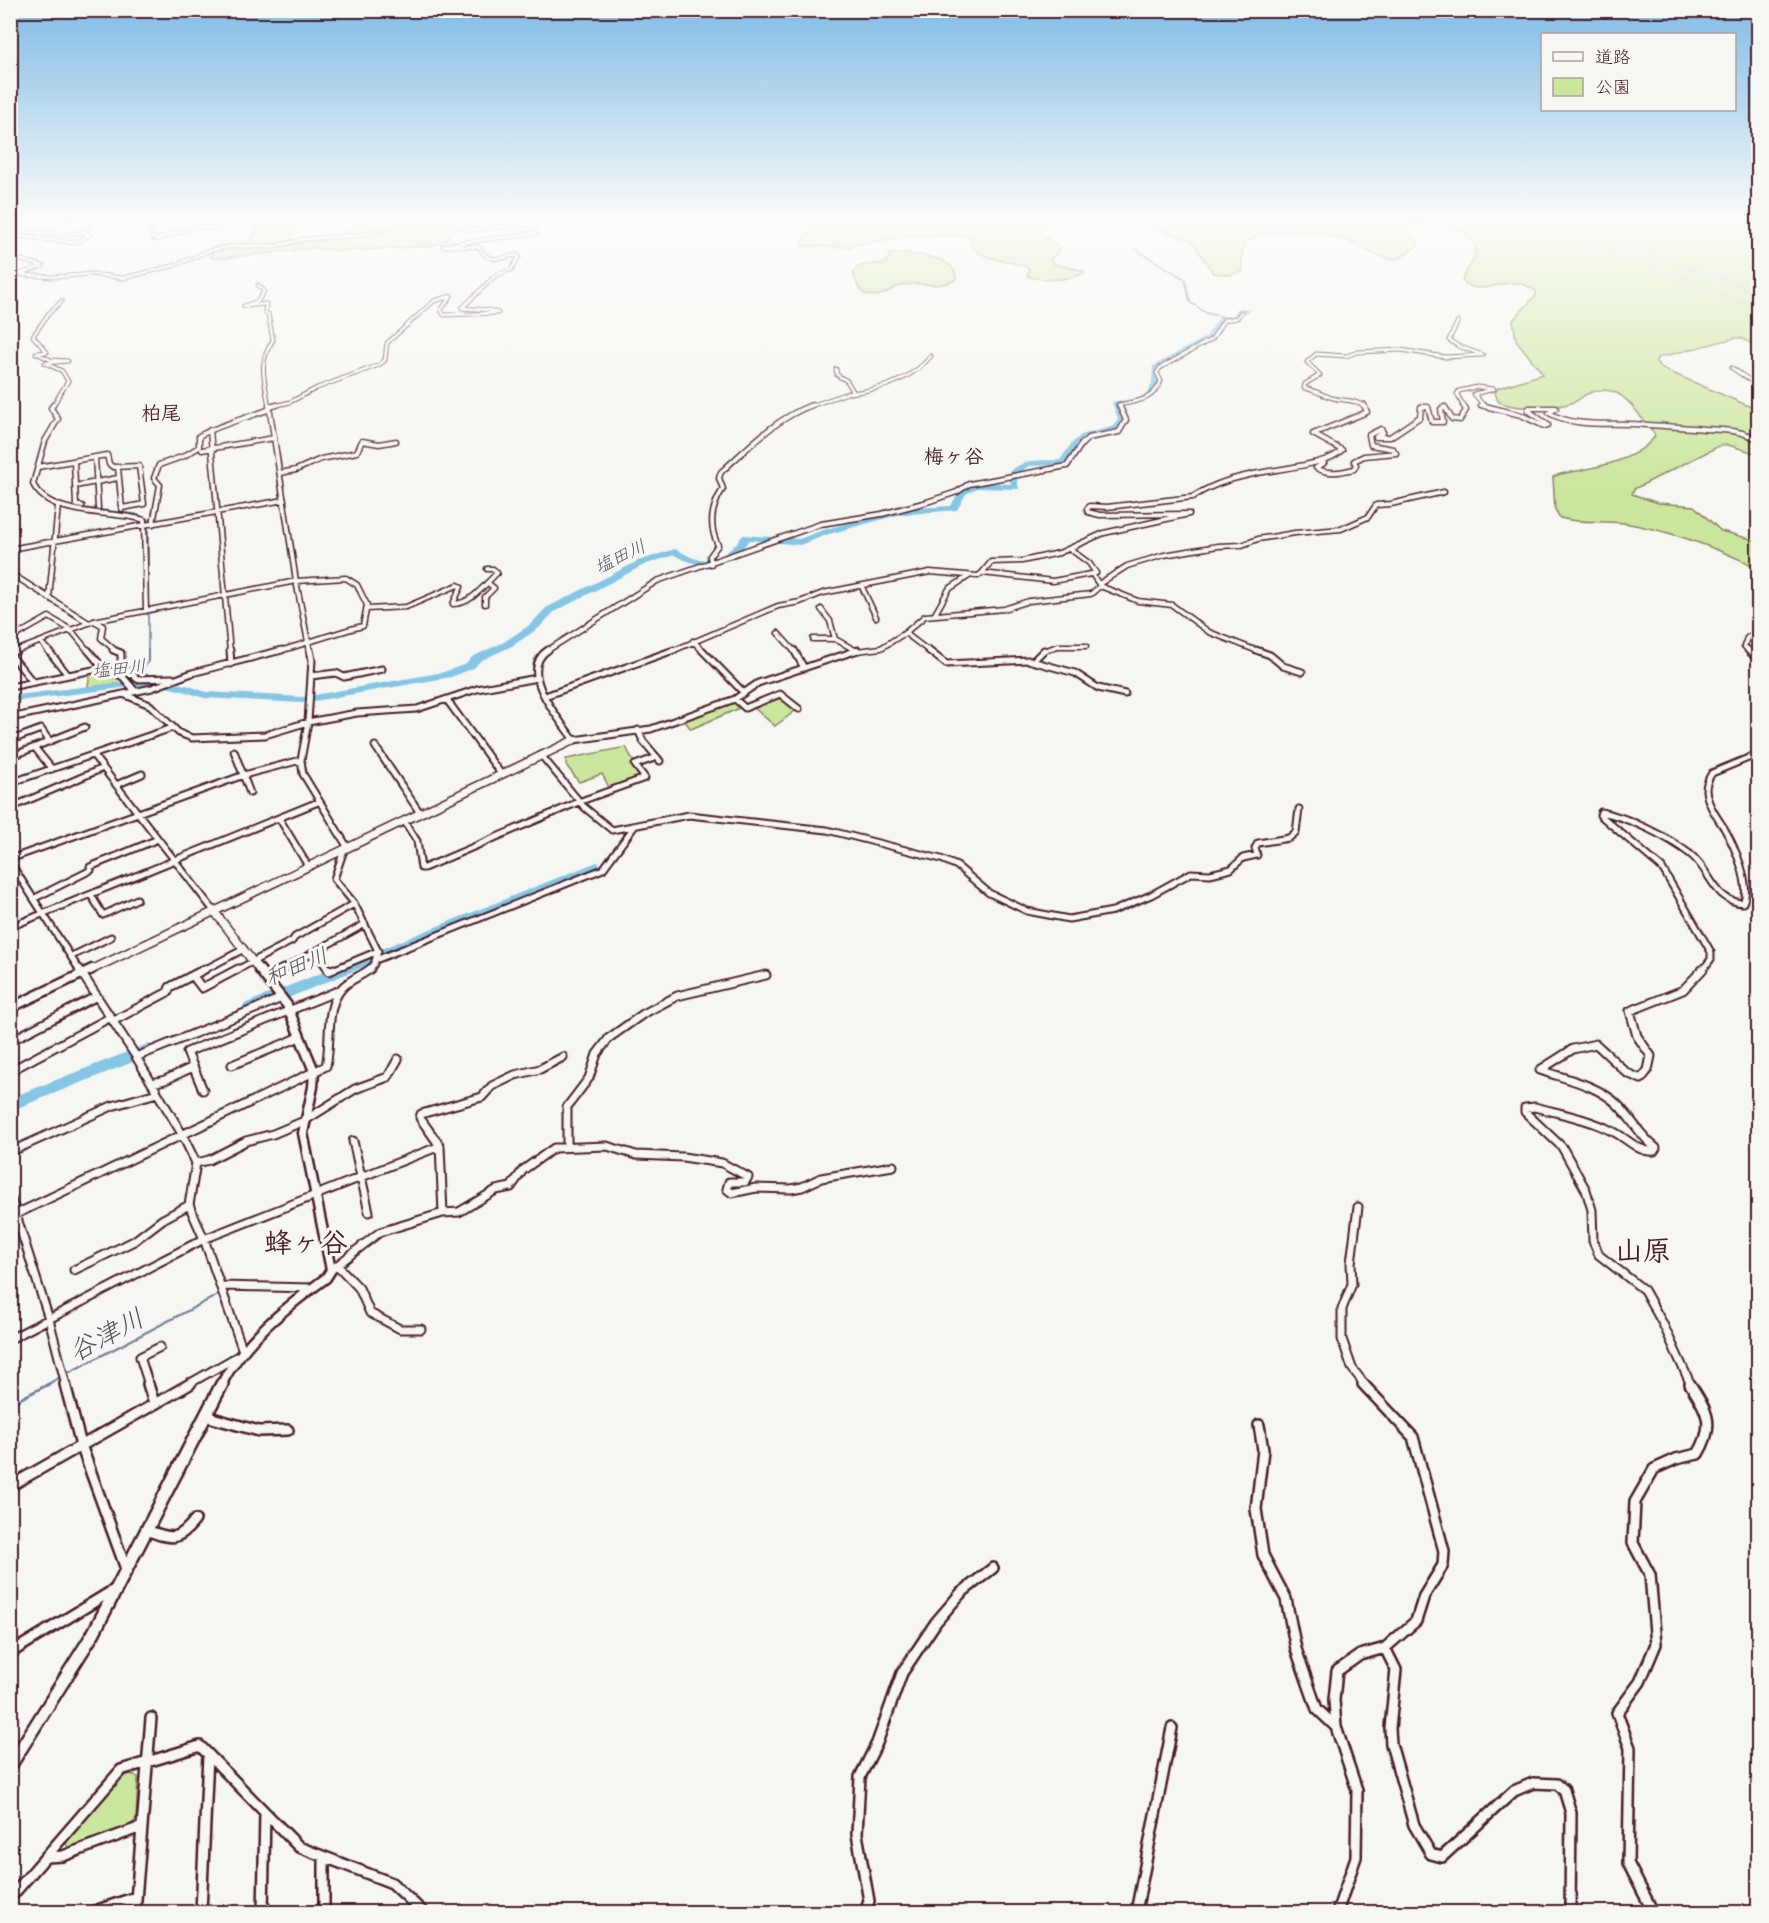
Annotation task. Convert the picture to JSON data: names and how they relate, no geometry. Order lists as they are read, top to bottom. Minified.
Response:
{"districts":["柏尾","梅ヶ谷","蜂ヶ谷","山原"],"water":["塩田川","和田川","谷津川"],"legend":["道路","公園"]}
